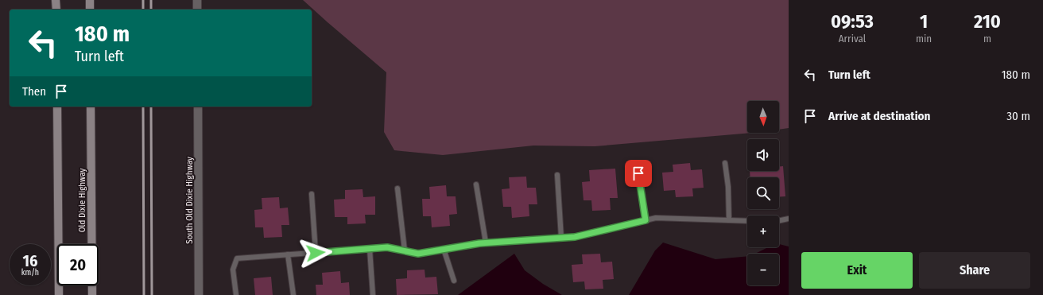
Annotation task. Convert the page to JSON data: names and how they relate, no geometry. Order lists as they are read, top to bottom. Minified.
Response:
{"streets":{"main road":["Old Dixie Highway"],"street":["South Old Dixie Highway"]},"north":"bottom","page":{"eta":["09:53","Arrival","1","min","210","m"],"turn":["180 m","Turn left"],"list":[{"name":"Turn left","value":"180 m"},{"name":"Arrive at destination","value":"30 m"}],"then":"Then","map_buttons":["+","−"],"speed":"16 km/h","limit":"20","buttons":["Exit","Share"]}}
